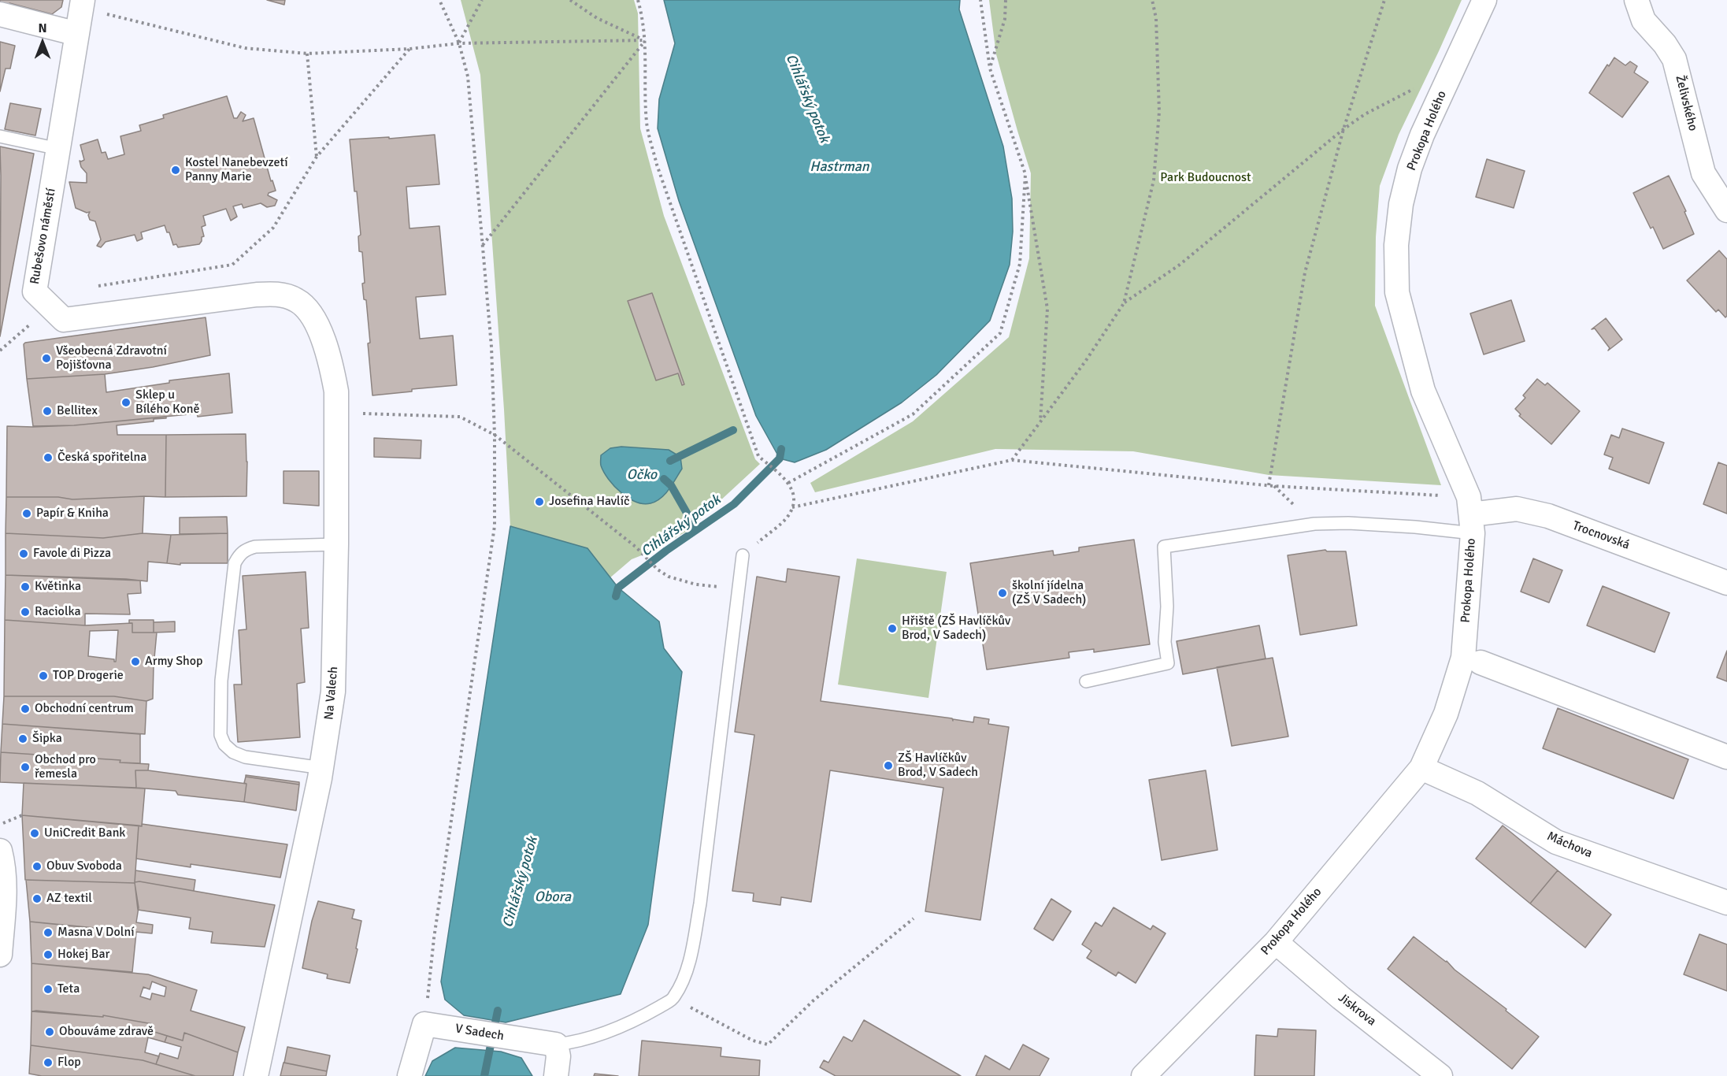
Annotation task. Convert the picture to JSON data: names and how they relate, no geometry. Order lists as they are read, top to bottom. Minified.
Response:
{"streets":{"street":["Želivského","Prokopa Holého","Rubešovo náměstí","Trocnovská","Na Valech","Máchova","Jiskrova","V Sadech"]},"crossings":[["Prokopa Holého","Trocnovská"],["Prokopa Holého","Máchova"],["Prokopa Holého","Jiskrova"],["Rubešovo náměstí","Na Valech"]],"water":["Cihlářský potok","Hastrman","Očko","Obora"],"parks":["Park Budoucnost"],"places":["Kostel Nanebevzetí Panny Marie","Všeobecná Zdravotní Pojišťovna","Sklep u Bílého Koně","Bellitex","Česká spořitelna","Josefina Havlíč","Papír & Kniha","Favole di Pizza","Květinka","školní jídelna (ZŠ V Sadech)","Raciolka","Hřiště (ZŠ Havlíčkův Brod, V Sadech)","Army Shop","TOP Drogerie","Obchodní centrum","Šipka","ZŠ Havlíčkův Brod, V Sadech","Obchod pro řemesla","UniCredit Bank","Obuv Svoboda","AZ textil","Masna V Dolní","Hokej Bar","Teta","Obouváme zdravě","Flop"],"north":"top"}
